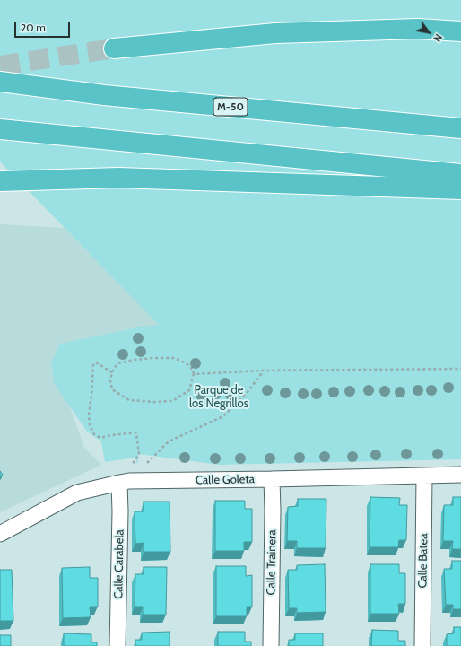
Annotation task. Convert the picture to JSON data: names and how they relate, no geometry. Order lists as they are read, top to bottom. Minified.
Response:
{"streets":{"highway":["M-50"],"street":["Calle Goleta","Calle Batea","Calle Trainera","Calle Carabela"]},"crossings":[["Calle Goleta","Calle Batea"],["Calle Goleta","Calle Trainera"],["Calle Goleta","Calle Carabela"]],"parks":["Parque de los Negrillos"],"scale_bar":"20 m","north":"bottom right"}
